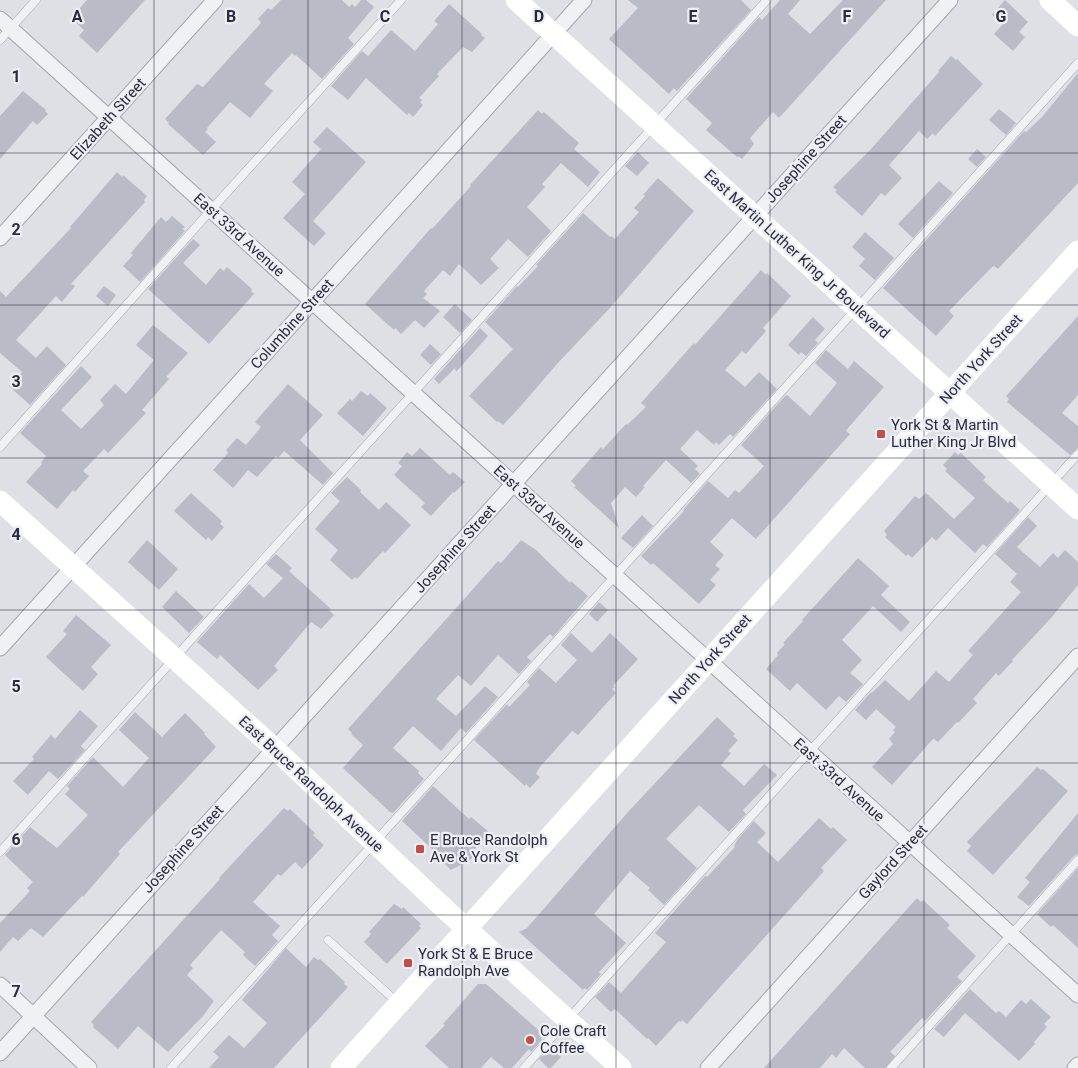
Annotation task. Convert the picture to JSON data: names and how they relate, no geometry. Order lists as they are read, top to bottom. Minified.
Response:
{"streets":{"main road":["East Martin Luther King Jr Boulevard","North York Street","East Bruce Randolph Avenue"],"street":["Elizabeth Street","Josephine Street","East 33rd Avenue","Columbine Street","Gaylord Street"]},"crossings":[["Elizabeth Street","East 33rd Avenue"],["Josephine Street","East 33rd Avenue"],["Josephine Street","East Martin Luther King Jr Boulevard"],["Josephine Street","East Bruce Randolph Avenue"],["East 33rd Avenue","Columbine Street"],["East 33rd Avenue","North York Street"],["East 33rd Avenue","Gaylord Street"],["East Martin Luther King Jr Boulevard","Columbine Street"],["East Martin Luther King Jr Boulevard","North York Street"],["Columbine Street","East Bruce Randolph Avenue"],["North York Street","East Bruce Randolph Avenue"]],"places":{"transit":["York St & Martin Luther King Jr Blvd","E Bruce Randolph Ave & York St","York St & E Bruce Randolph Ave"],"other":["Cole Craft Coffee"]},"grid":{"columns":["A","B","C","D","E","F","G"],"rows":["1","2","3","4","5","6","7"]}}
